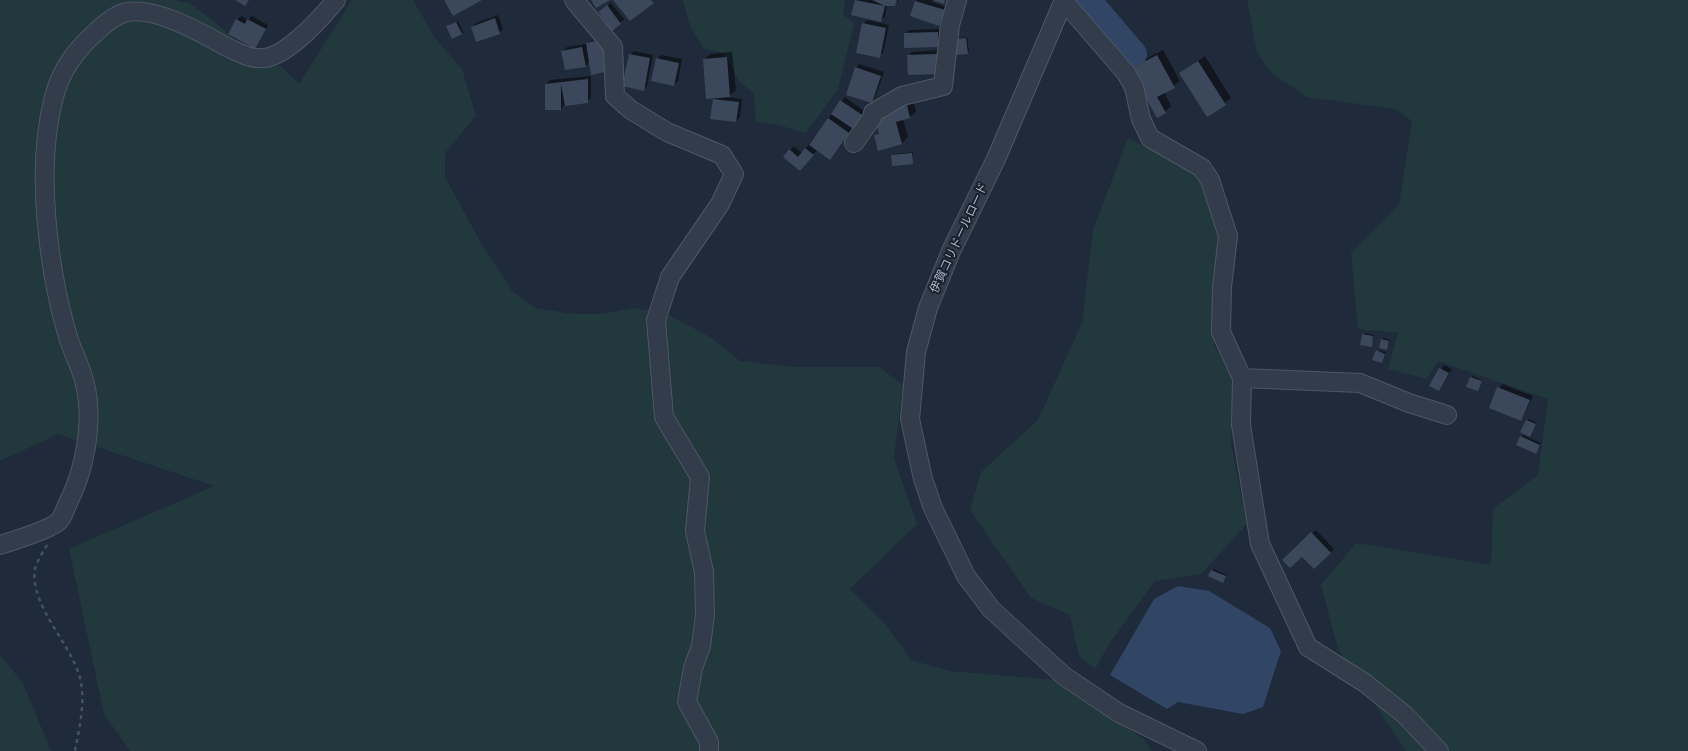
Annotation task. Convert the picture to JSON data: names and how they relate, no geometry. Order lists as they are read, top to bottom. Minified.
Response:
{"streets":{"street":["伊賀コリドールロード"]}}
